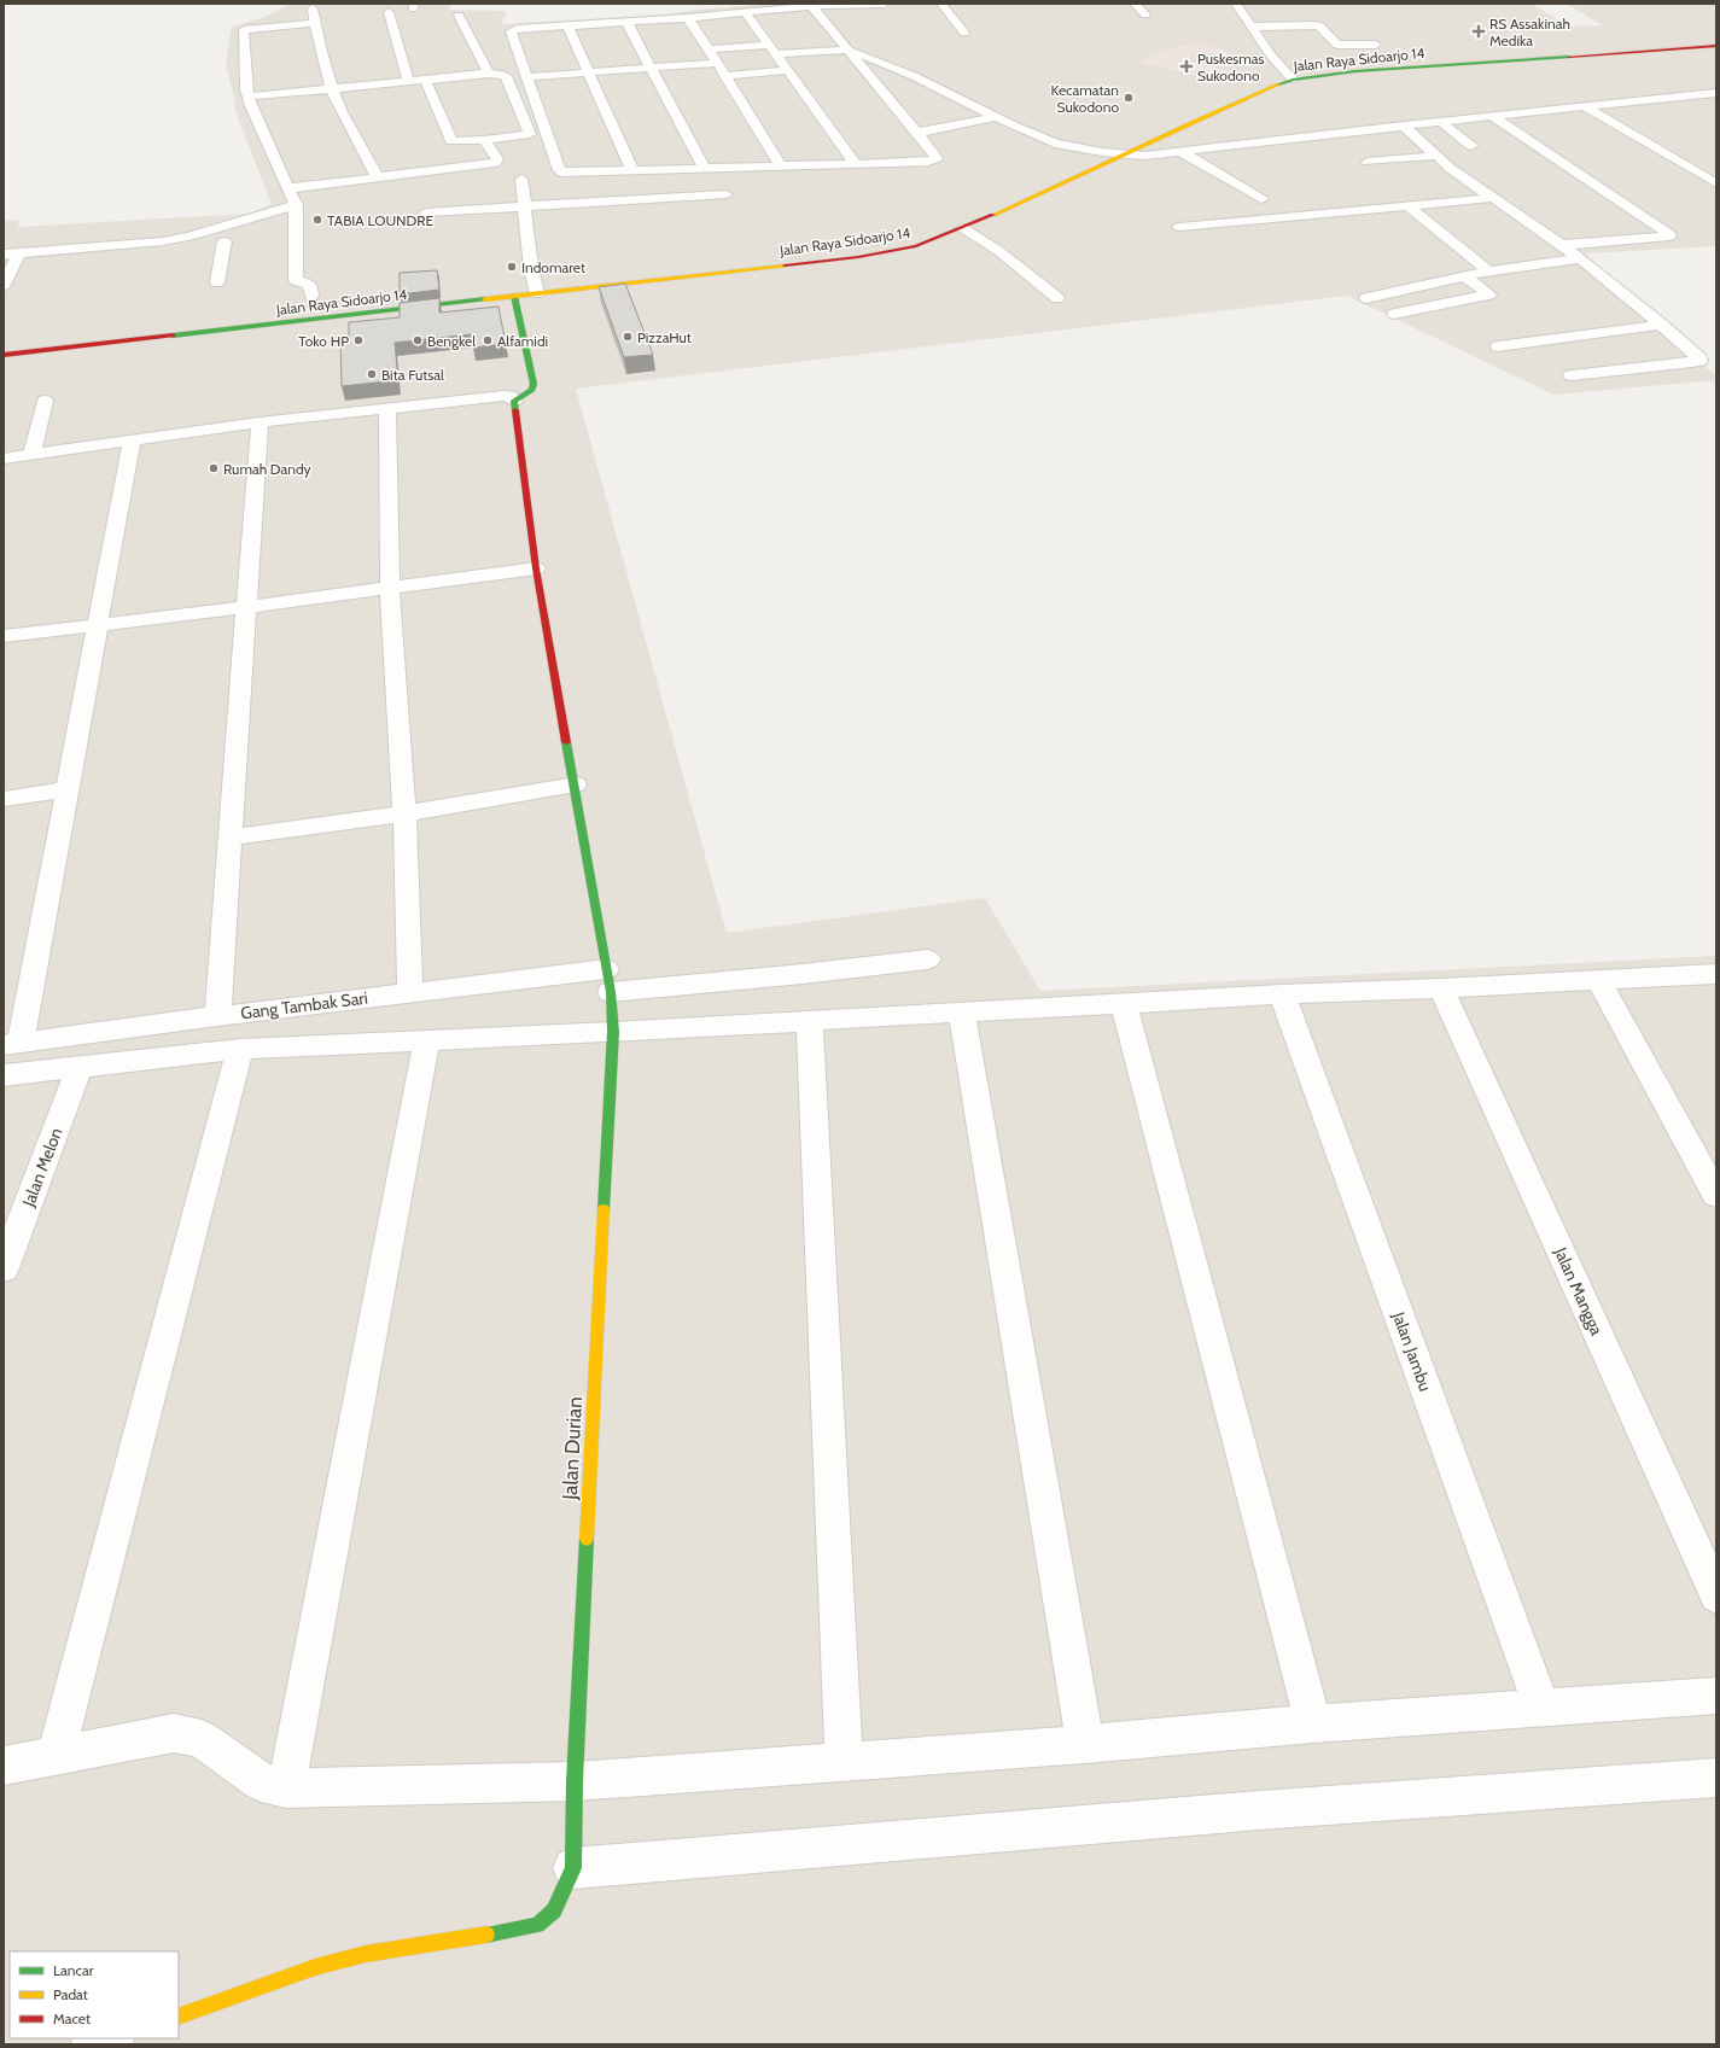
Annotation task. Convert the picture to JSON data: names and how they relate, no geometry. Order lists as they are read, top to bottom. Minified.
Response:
{"streets":{"main road":["Jalan Raya Sidoarjo 14","Jalan Durian"],"street":["Gang Tambak Sari","Jalan Melon","Jalan Mangga","Jalan Jambu"]},"crossings":[["Gang Tambak Sari","Jalan Durian"]],"places":{"health":["RS Assakinah Medika","Puskesmas Sukodono"],"other":["Kecamatan Sukodono","TABIA LOUNDRE","Indomaret","PizzaHut","Toko HP","Bengkel","Alfamidi","Bita Futsal","Rumah Dandy"]},"legend":["Lancar","Padat","Macet"]}
